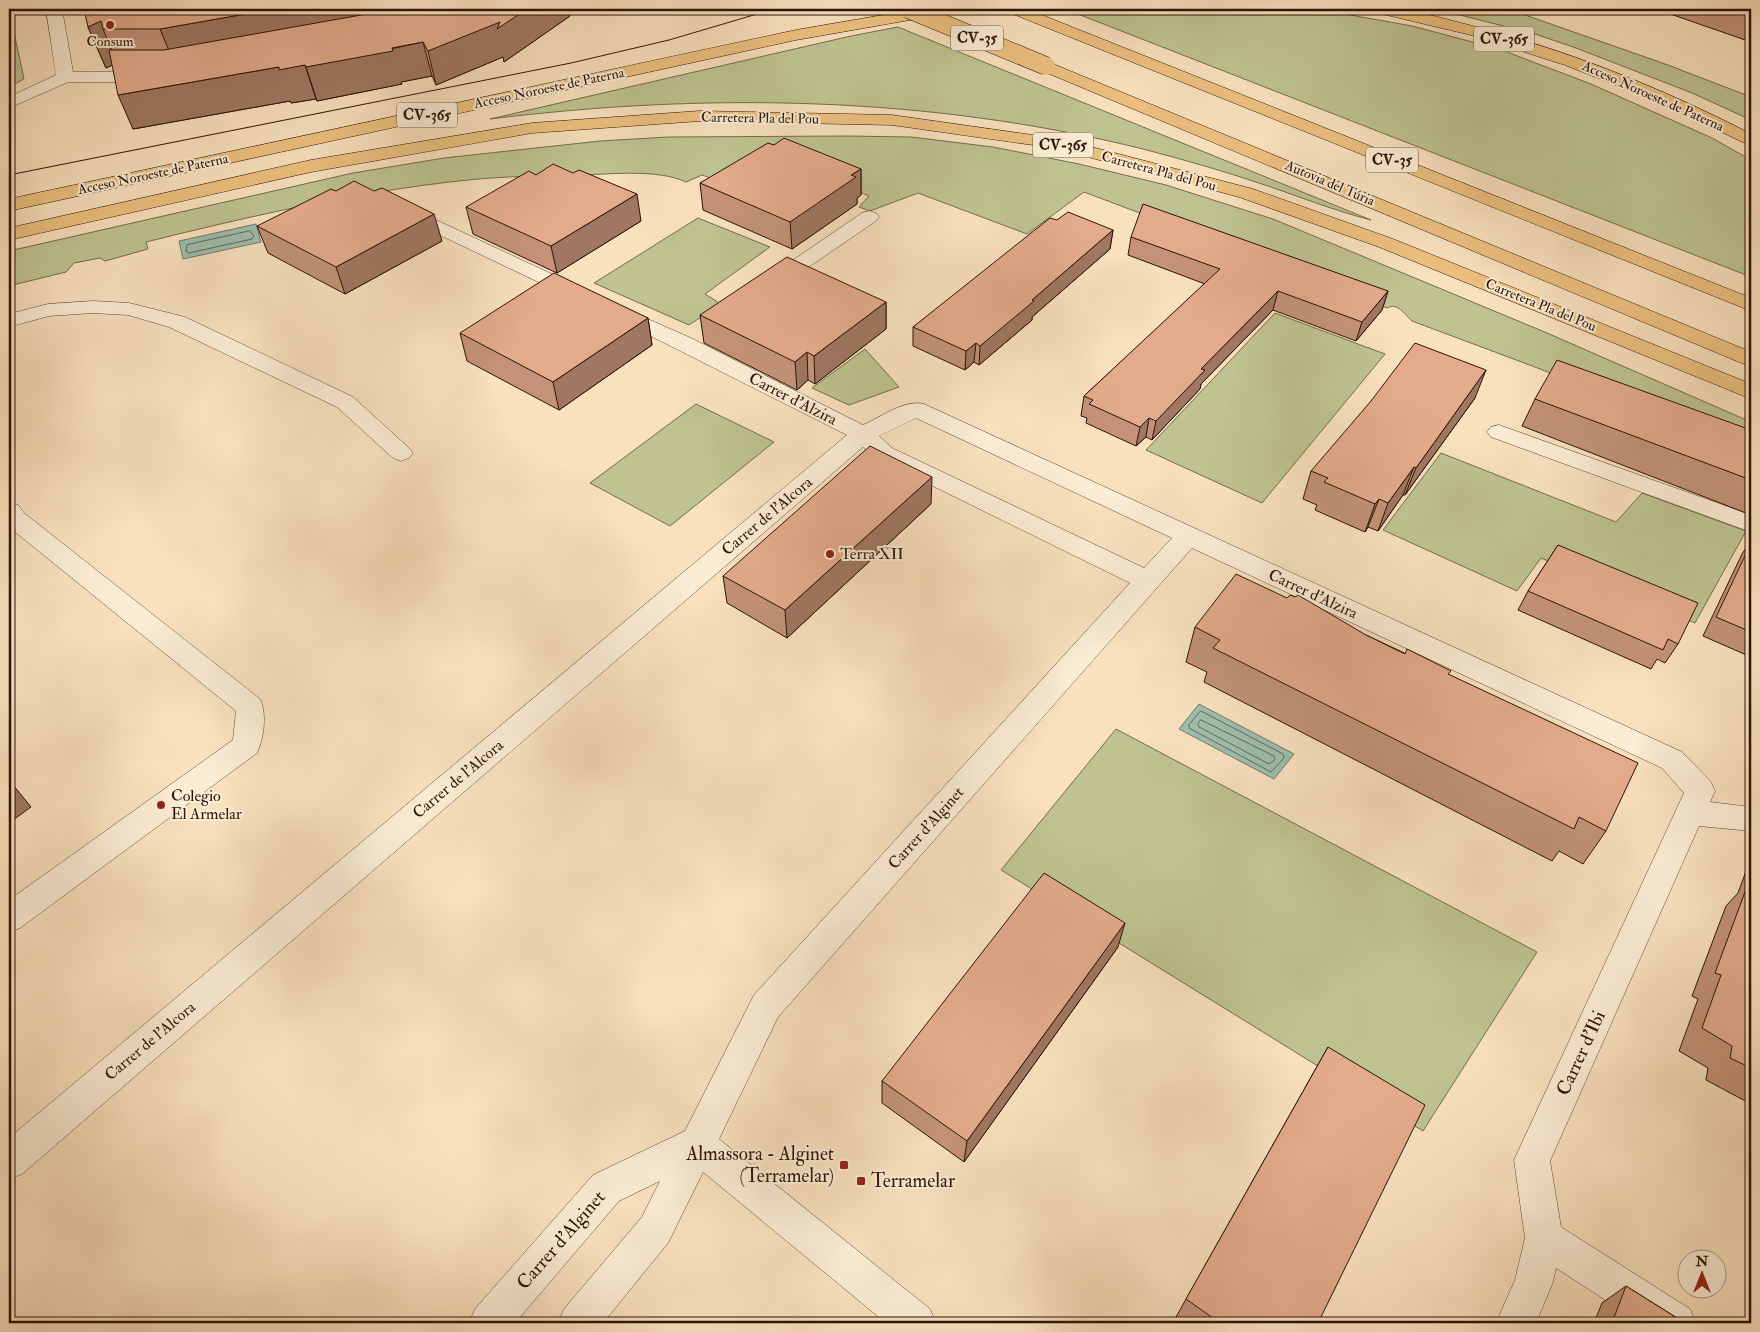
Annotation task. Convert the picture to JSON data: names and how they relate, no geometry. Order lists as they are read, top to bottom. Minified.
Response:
{"streets":{"main road":["CV-35","CV-365","Acceso Noroeste de Paterna","Carretera Pla del Pou","Autovia del Túria"],"street":["Carrer d'Alzira","Carrer de l'Alcora","Carrer d'Alginet","Carrer d'Ibi"]},"crossings":[["Acceso Noroeste de Paterna","Carretera Pla del Pou"],["Carrer d'Alzira","Carrer de l'Alcora"],["Carrer d'Alzira","Carrer d'Alginet"],["Carrer d'Alzira","Carrer d'Ibi"]],"places":{"other":["Consum","Terra XII","Colegio El Armelar"],"transit":["Almassora - Alginet (Terramelar)","Terramelar"]},"north":"top"}
